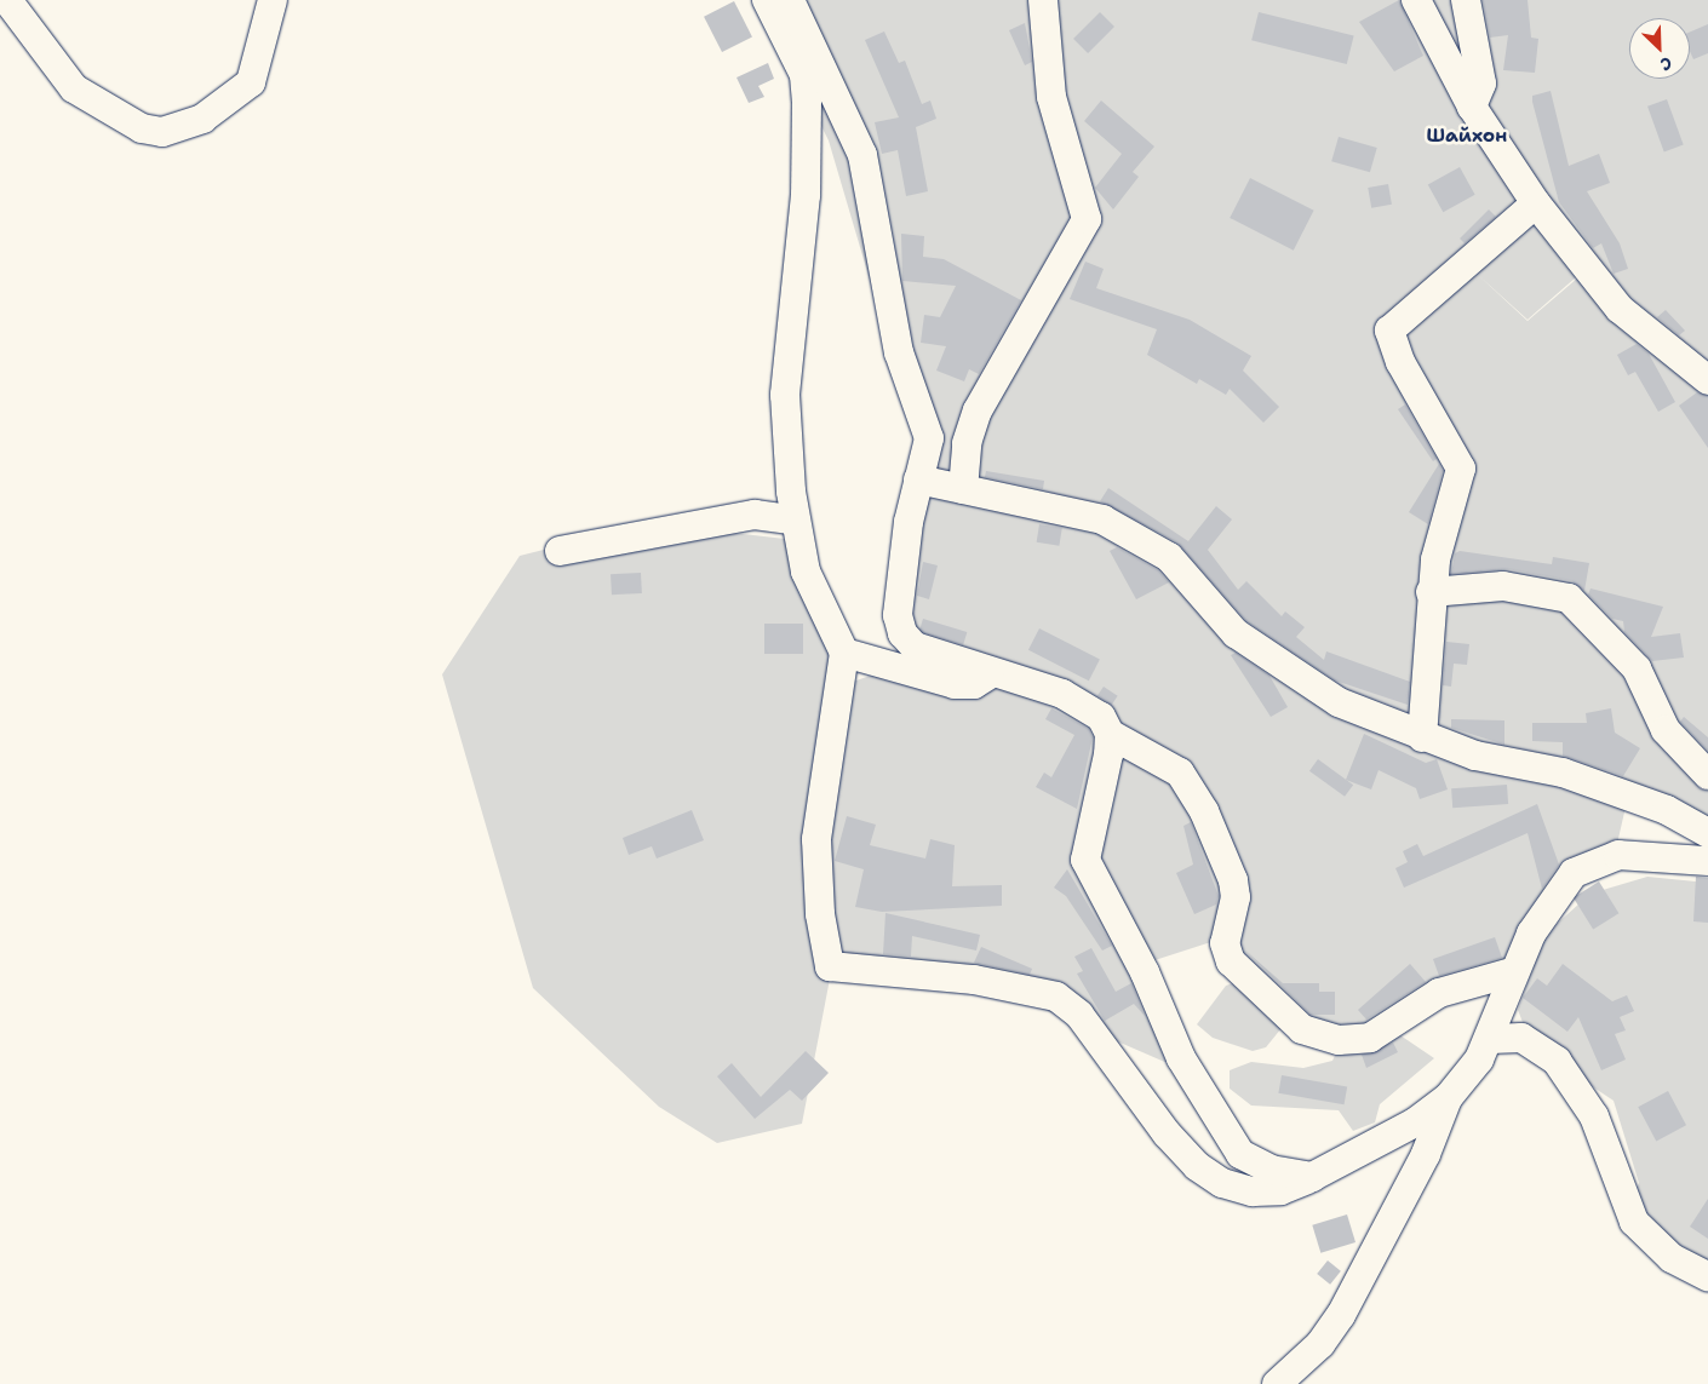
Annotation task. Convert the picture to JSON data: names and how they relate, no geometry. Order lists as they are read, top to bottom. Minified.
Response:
{"districts":["Шайхон"],"north":"bottom right"}
